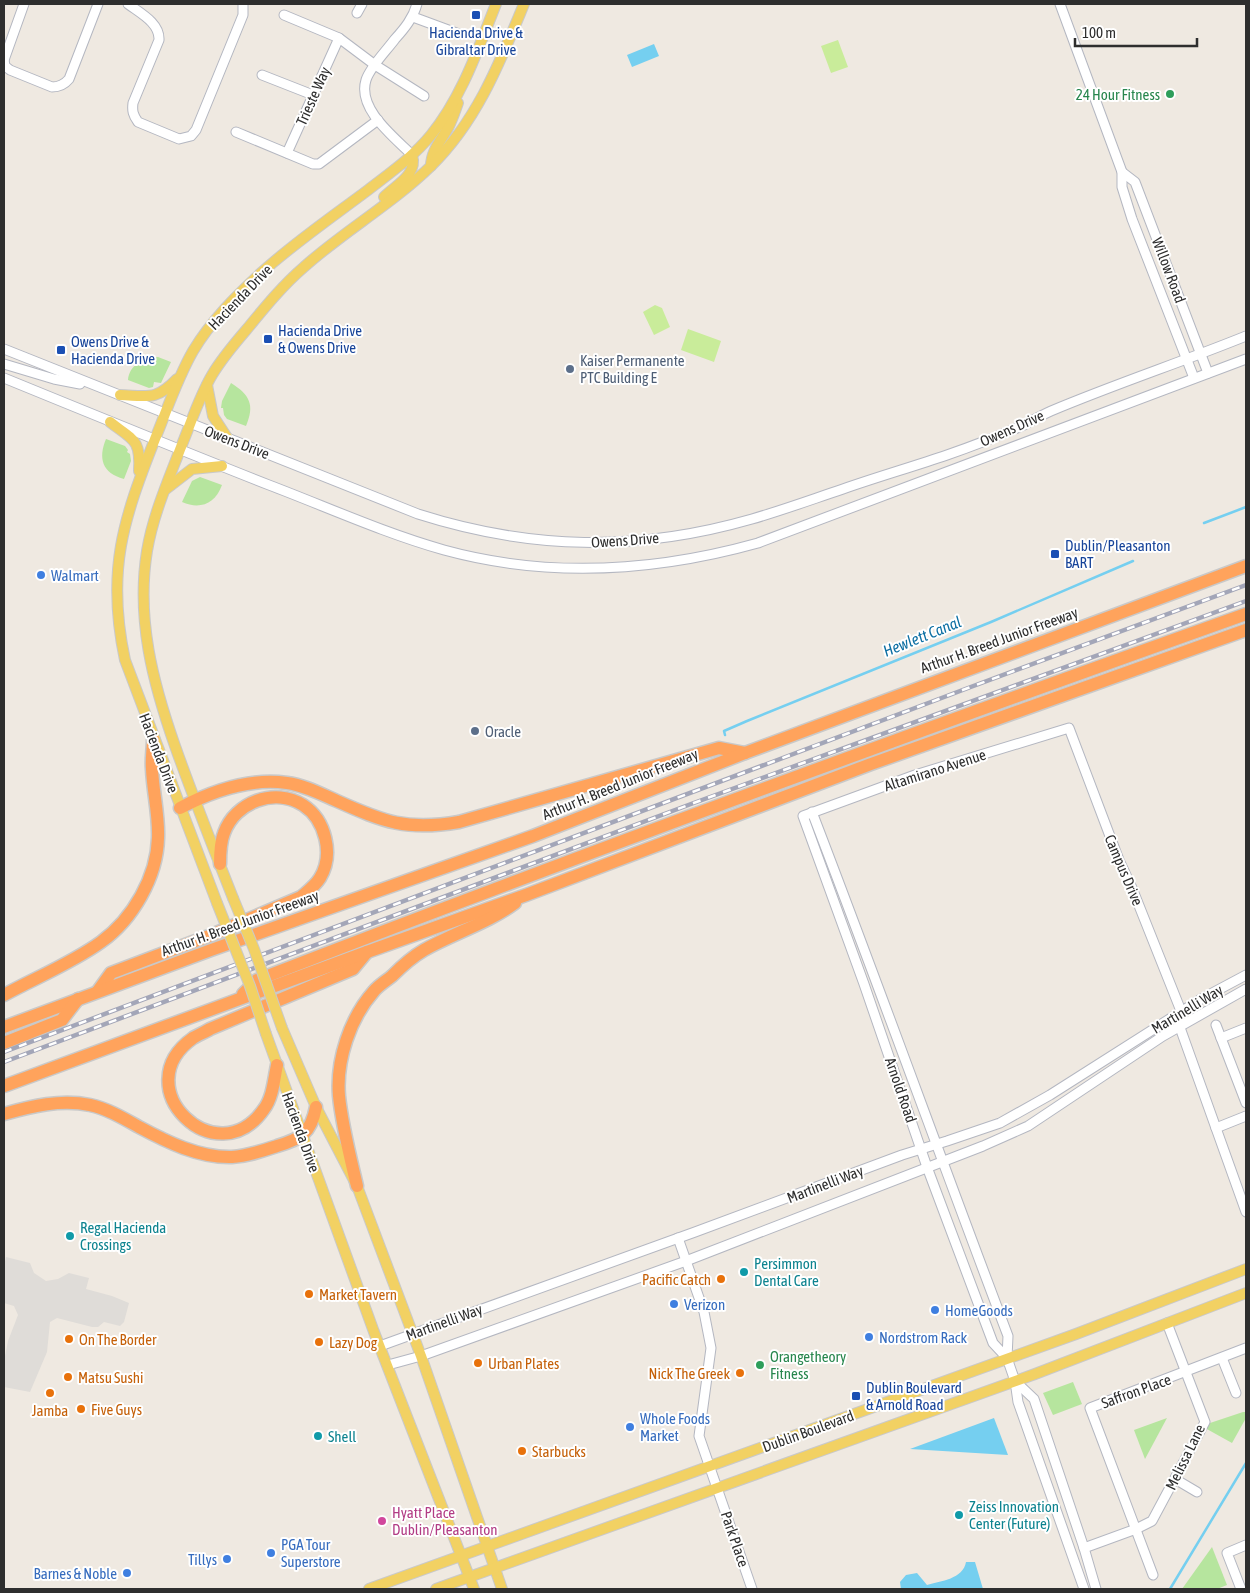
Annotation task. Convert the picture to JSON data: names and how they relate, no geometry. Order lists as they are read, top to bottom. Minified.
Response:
{"streets":{"highway":["Arthur H. Breed Junior Freeway"],"main road":["Hacienda Drive","Dublin Boulevard"],"street":["Trieste Way","Willow Road","Owens Drive","Altamirano Avenue","Campus Drive","Martinelli Way","Arnold Road","Saffron Place","Melissa Lane","Park Place"]},"crossings":[["Willow Road","Owens Drive"],["Hacienda Drive","Owens Drive"],["Hacienda Drive","Martinelli Way"],["Hacienda Drive","Dublin Boulevard"],["Altamirano Avenue","Campus Drive"],["Altamirano Avenue","Arnold Road"],["Campus Drive","Martinelli Way"],["Martinelli Way","Arnold Road"],["Martinelli Way","Park Place"],["Arnold Road","Dublin Boulevard"],["Arnold Road","Melissa Lane"],["Saffron Place","Melissa Lane"],["Dublin Boulevard","Melissa Lane"],["Dublin Boulevard","Park Place"]],"water":["Hewlett Canal"],"places":{"transit":["Hacienda Drive & Gibraltar Drive","Hacienda Drive & Owens Drive","Owens Drive & Hacienda Drive","Dublin/Pleasanton BART","Dublin Boulevard & Arnold Road"],"other":["24 Hour Fitness","Kaiser Permanente PTC Building E","Walmart","Oracle","Regal Hacienda Crossings","Persimmon Dental Care","Pacific Catch","Market Tavern","Verizon","HomeGoods","Nordstrom Rack","On The Border","Lazy Dog","Urban Plates","Orangetheory Fitness","Nick The Greek","Matsu Sushi","Jamba","Five Guys","Whole Foods Market","Shell","Starbucks","Zeiss Innovation Center (Future)","Hyatt Place Dublin/Pleasanton","PGA Tour Superstore","Tillys","Barnes & Noble"]},"scale_bar":"100 m"}
